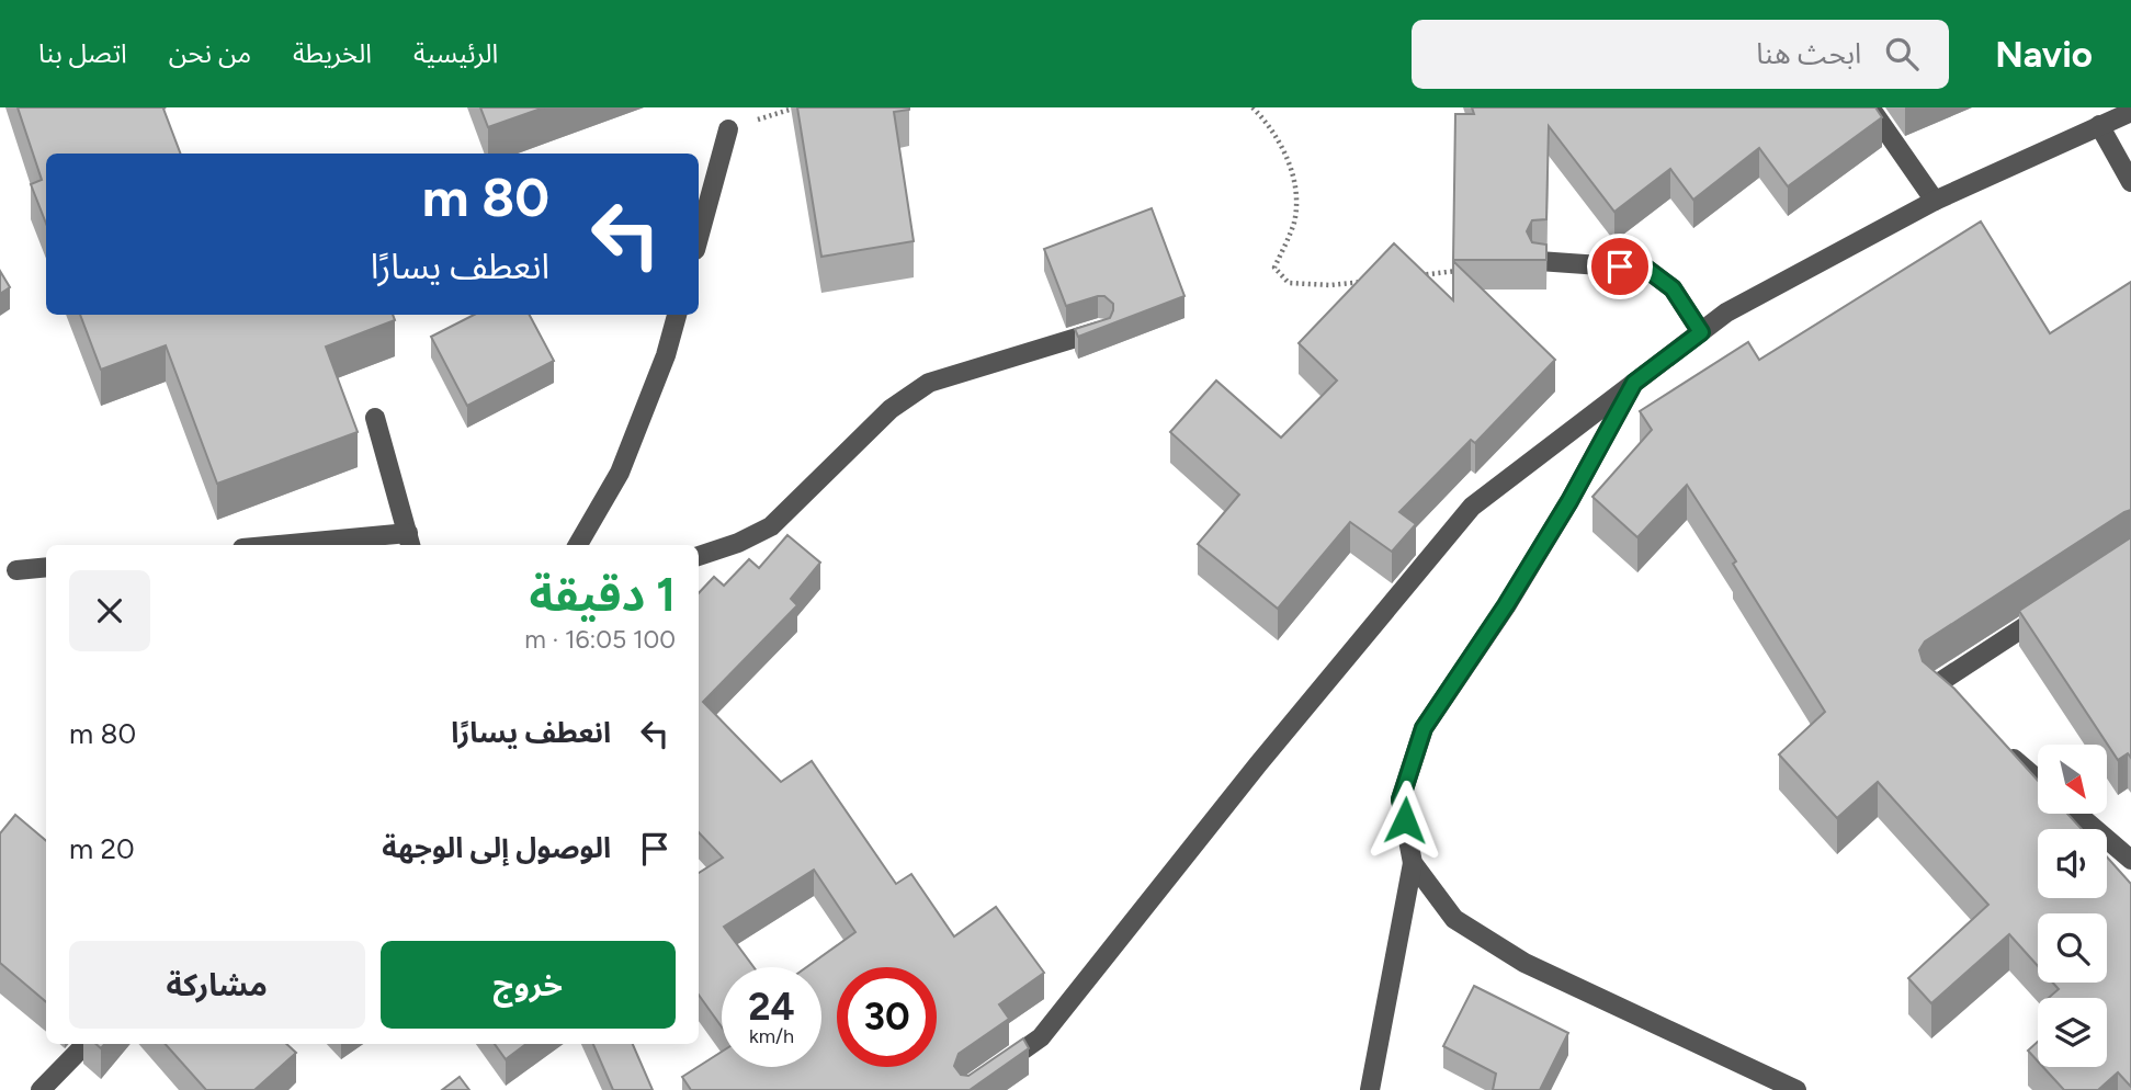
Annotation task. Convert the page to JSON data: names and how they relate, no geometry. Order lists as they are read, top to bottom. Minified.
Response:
{"north":"bottom right","page":{"header":"Navio","search":"ابحث هنا","nav":["الرئيسية","الخريطة","من نحن","اتصل بنا"],"turn":["80 m","انعطف يسارًا"],"heading":["1 دقيقة","100 m · 16:05"],"list":[{"name":"انعطف يسارًا","value":"80 m"},{"name":"الوصول إلى الوجهة","value":"20 m"}],"buttons":["خروج","مشاركة"],"speed":"24 km/h","limit":"30"}}
